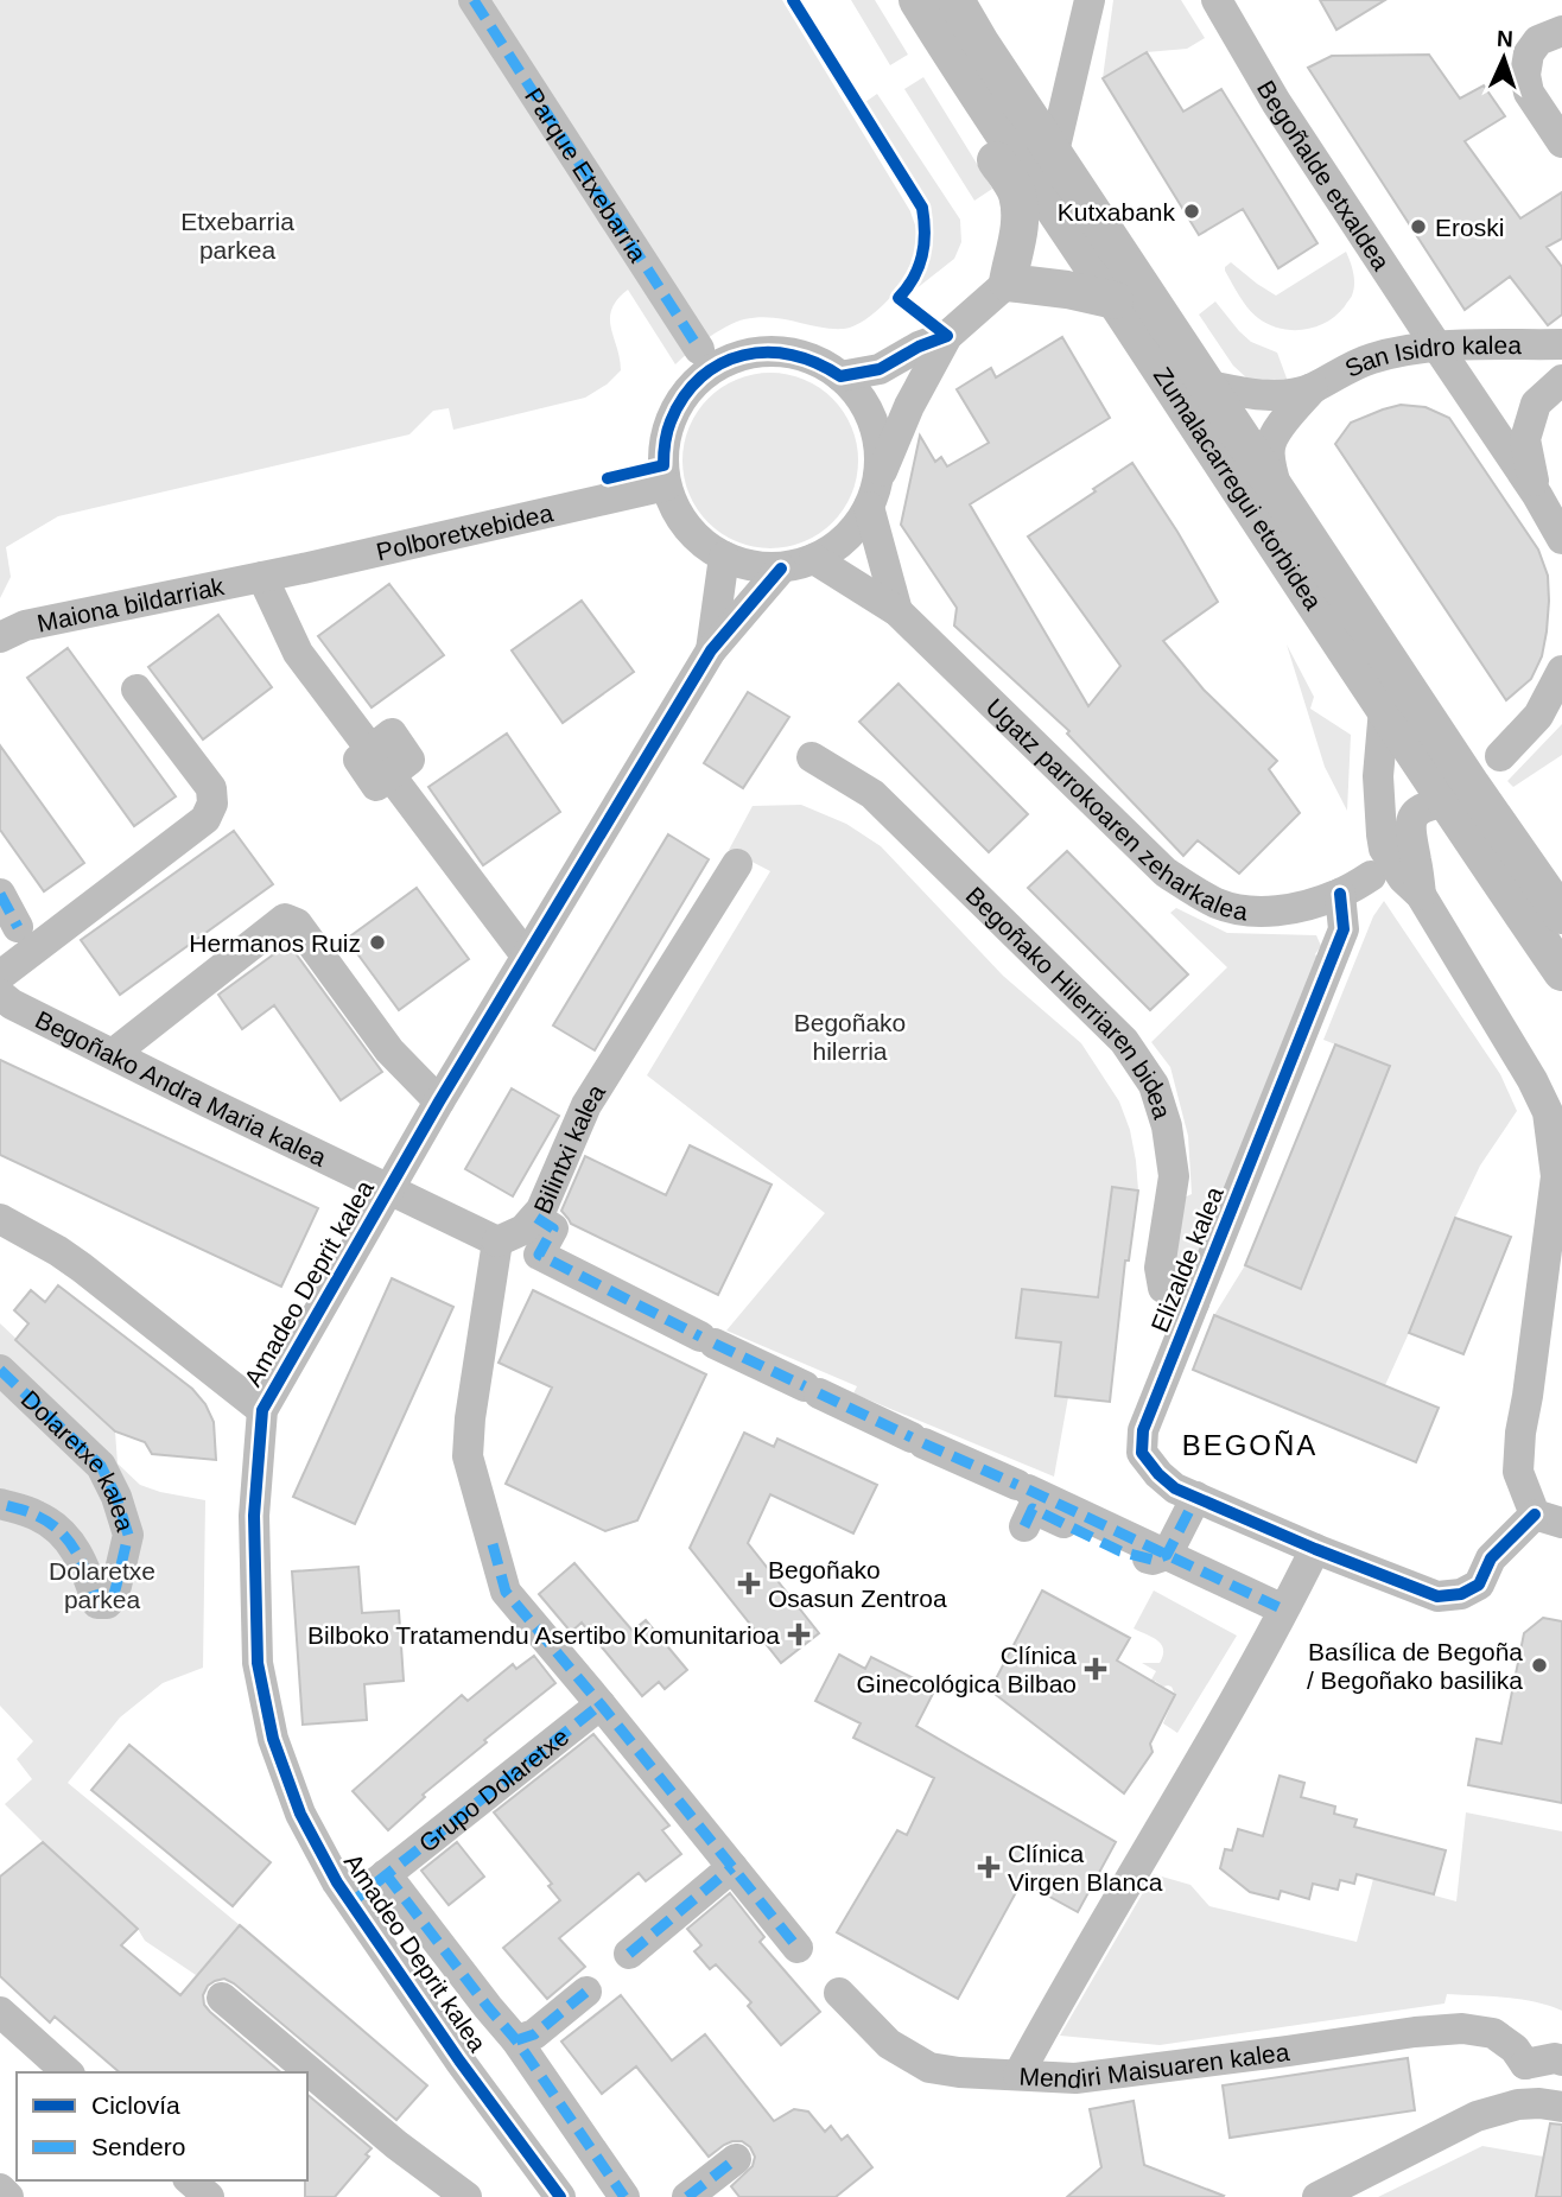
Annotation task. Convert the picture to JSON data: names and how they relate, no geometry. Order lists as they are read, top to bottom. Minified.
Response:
{"streets":{"main road":["Zumalacarregui etorbidea"],"street":["Parque Etxebarria","Begoñalde etxaldea","San Isidro kalea","Polboretxebidea","Maiona bildarriak","Ugatz parrokoaren zeharkalea","Begoñako Hilerriaren bidea","Begoñako Andra Maria kalea","Bilintxi kalea","Elizalde kalea","Amadeo Deprit kalea","Dolaretxe kalea","Grupo Dolaretxe","Mendiri Maisuaren kalea"]},"crossings":[["Begoñalde etxaldea","San Isidro kalea"],["San Isidro kalea","Zumalacarregui etorbidea"],["Polboretxebidea","Maiona bildarriak"],["Polboretxebidea","Ugatz parrokoaren zeharkalea"],["Polboretxebidea","Amadeo Deprit kalea"],["Ugatz parrokoaren zeharkalea","Elizalde kalea"],["Ugatz parrokoaren zeharkalea","Amadeo Deprit kalea"],["Begoñako Hilerriaren bidea","Elizalde kalea"],["Begoñako Andra Maria kalea","Bilintxi kalea"],["Amadeo Deprit kalea","Grupo Dolaretxe"]],"districts":["BEGOÑA"],"parks":["Etxebarria parkea","Begoñako hilerria","Dolaretxe parkea"],"places":{"other":["Kutxabank","Eroski","Hermanos Ruiz","Basílica de Begoña / Begoñako basilika"],"health":["Begoñako Osasun Zentroa","Bilboko Tratamendu Asertibo Komunitarioa","Clínica Ginecológica Bilbao","Clínica Virgen Blanca"]},"legend":["Ciclovía","Sendero"],"north":"top"}
